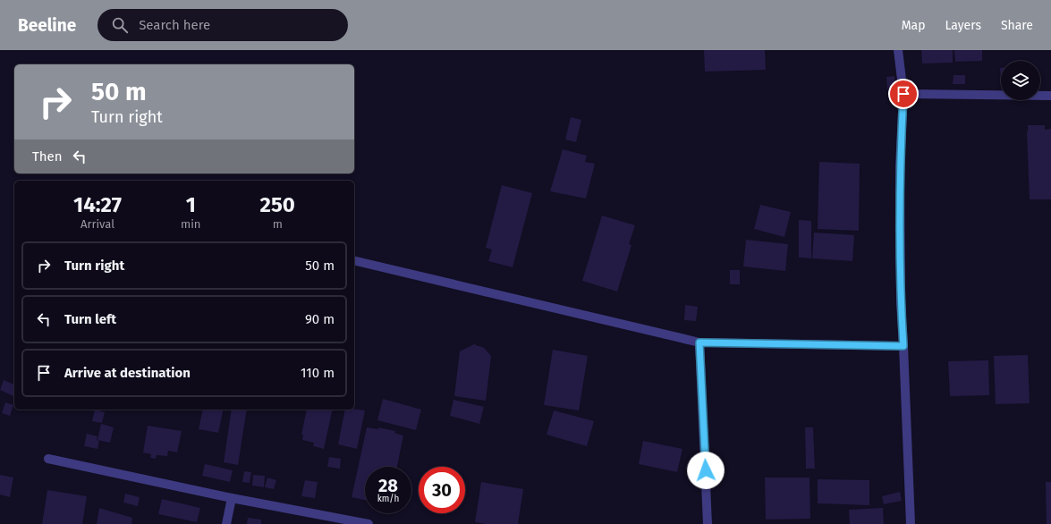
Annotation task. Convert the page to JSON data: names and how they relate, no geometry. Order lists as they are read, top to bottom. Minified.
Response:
{"page":{"header":"Beeline","search":"Search here","nav":["Map","Layers","Share"],"turn":["50 m","Turn right"],"then":"Then","eta":["14:27","Arrival","1","min","250","m"],"list":[{"name":"Turn right","value":"50 m"},{"name":"Turn left","value":"90 m"},{"name":"Arrive at destination","value":"110 m"}],"speed":"28 km/h","limit":"30"}}
